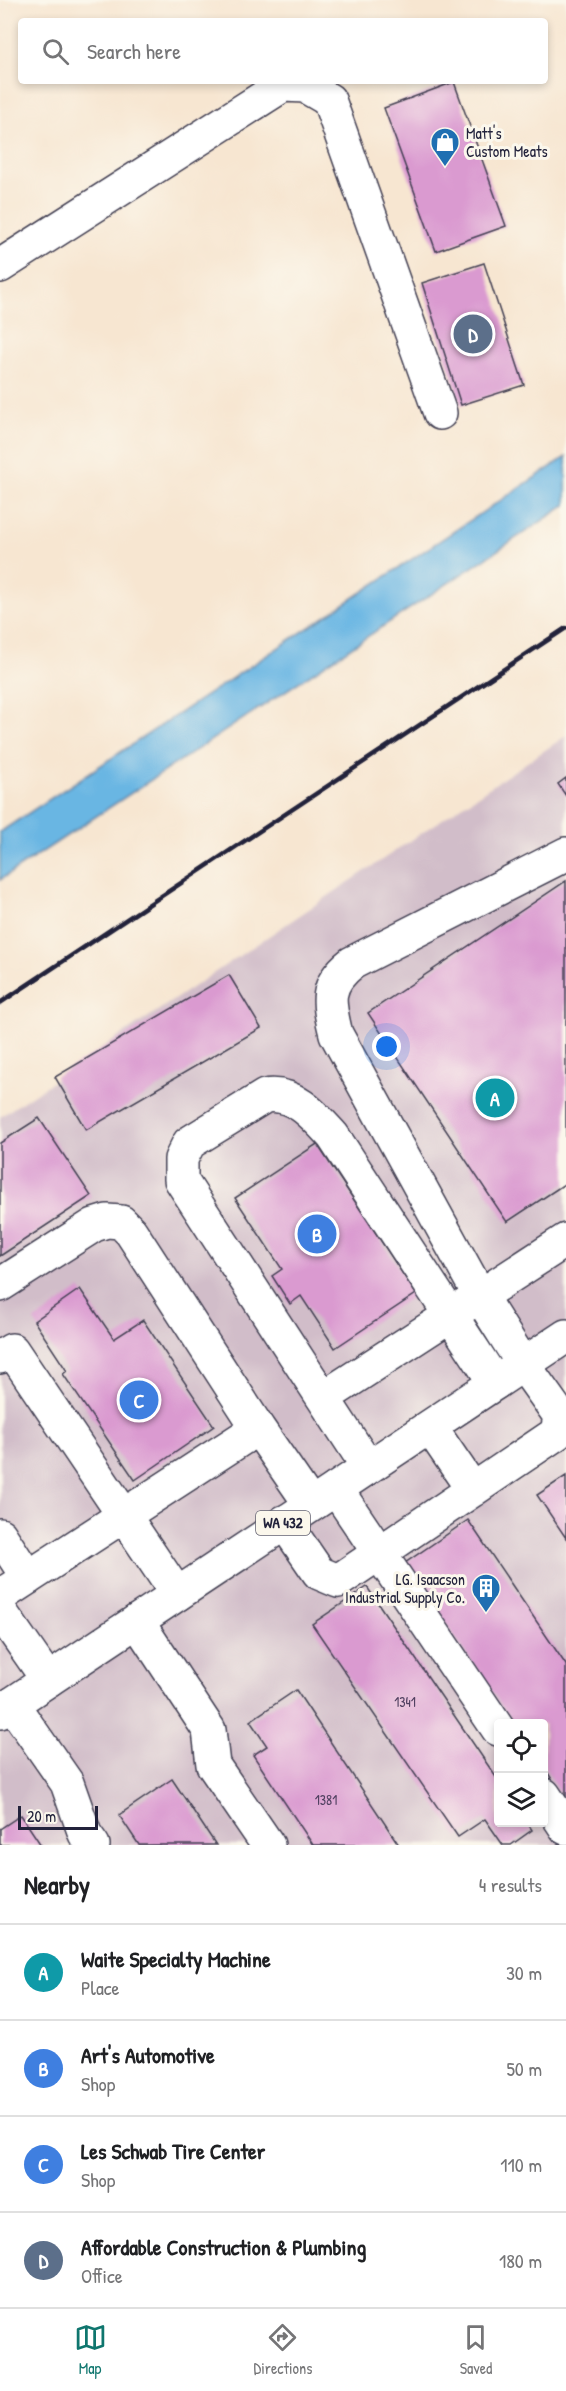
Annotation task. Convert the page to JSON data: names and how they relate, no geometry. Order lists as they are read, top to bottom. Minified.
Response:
{"streets":{"main road":["WA 432"]},"places":{"shop":["Matt's Custom Meats"],"building":["LG. Isaacson Industrial Supply Co."]},"house_numbers":["1341","1381"],"scale_bar":"20 m","page":{"search":"Search here","pins":["D","A","B","C"],"scale":"20 m","heading":["Nearby","4 results"],"list":[{"mark":"A","name":"Waite Specialty Machine","note":"Place","value":"30 m"},{"mark":"B","name":"Art's Automotive","note":"Shop","value":"50 m"},{"mark":"C","name":"Les Schwab Tire Center","note":"Shop","value":"110 m"},{"mark":"D","name":"Affordable Construction & Plumbing","note":"Office","value":"180 m"}],"nav":["Map","Directions","Saved"]}}
